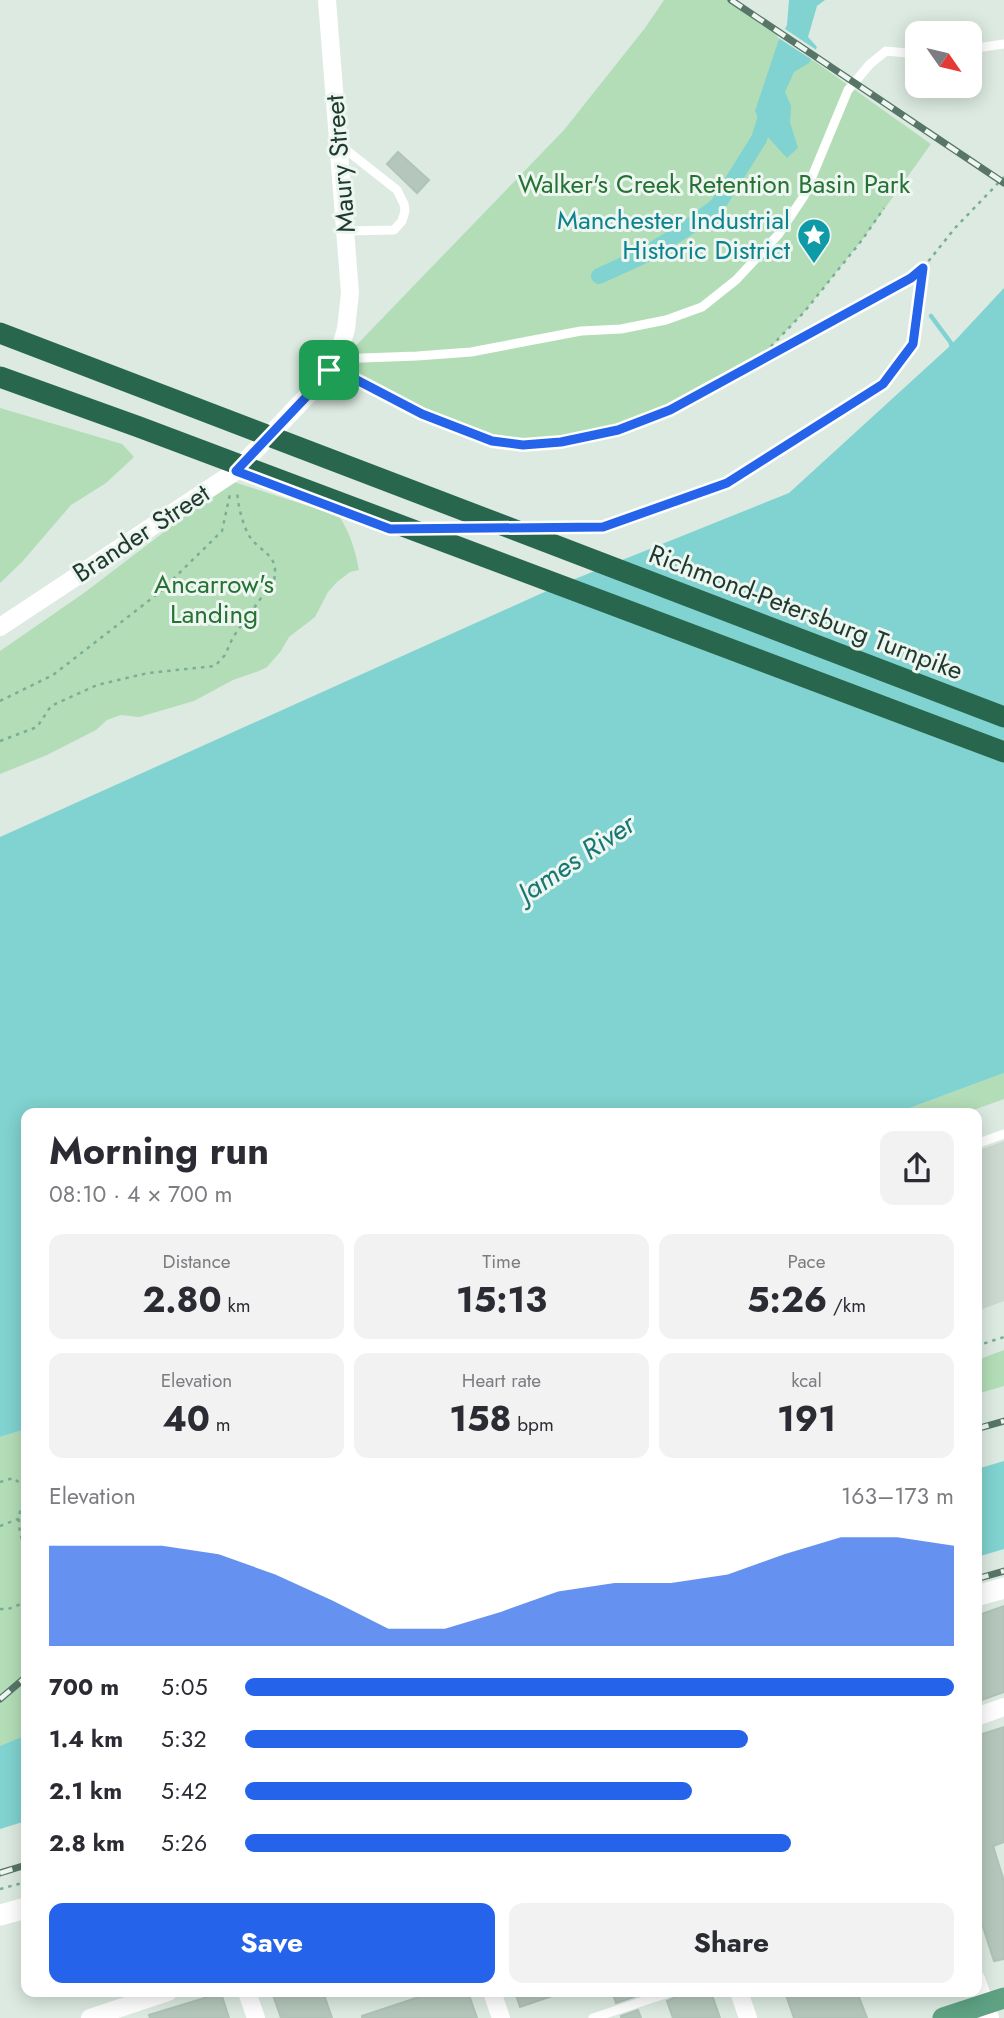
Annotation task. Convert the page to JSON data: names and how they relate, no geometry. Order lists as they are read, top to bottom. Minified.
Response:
{"streets":{"highway":["Richmond-Petersburg Turnpike"],"street":["Maury Street","Brander Street"]},"crossings":[["Maury Street","Brander Street"]],"water":["James River"],"parks":["Walker's Creek Retention Basin Park","Ancarrow's Landing"],"places":{"place":["Manchester Industrial Historic District"]},"north":"bottom right","page":{"heading":["Morning run","08:10 · 4 × 700 m"],"stats":[["Distance","2.80 km"],["Time","15:13"],["Pace","5:26 /km"],["Elevation","40 m"],["Heart rate","158 bpm"],["kcal","191"]],"chart":["Elevation","163–173 m"],"list":[{"name":"700 m","note":"5:05"},{"name":"1.4 km","note":"5:32"},{"name":"2.1 km","note":"5:42"},{"name":"2.8 km","note":"5:26"}],"buttons":["Save","Share"]}}
